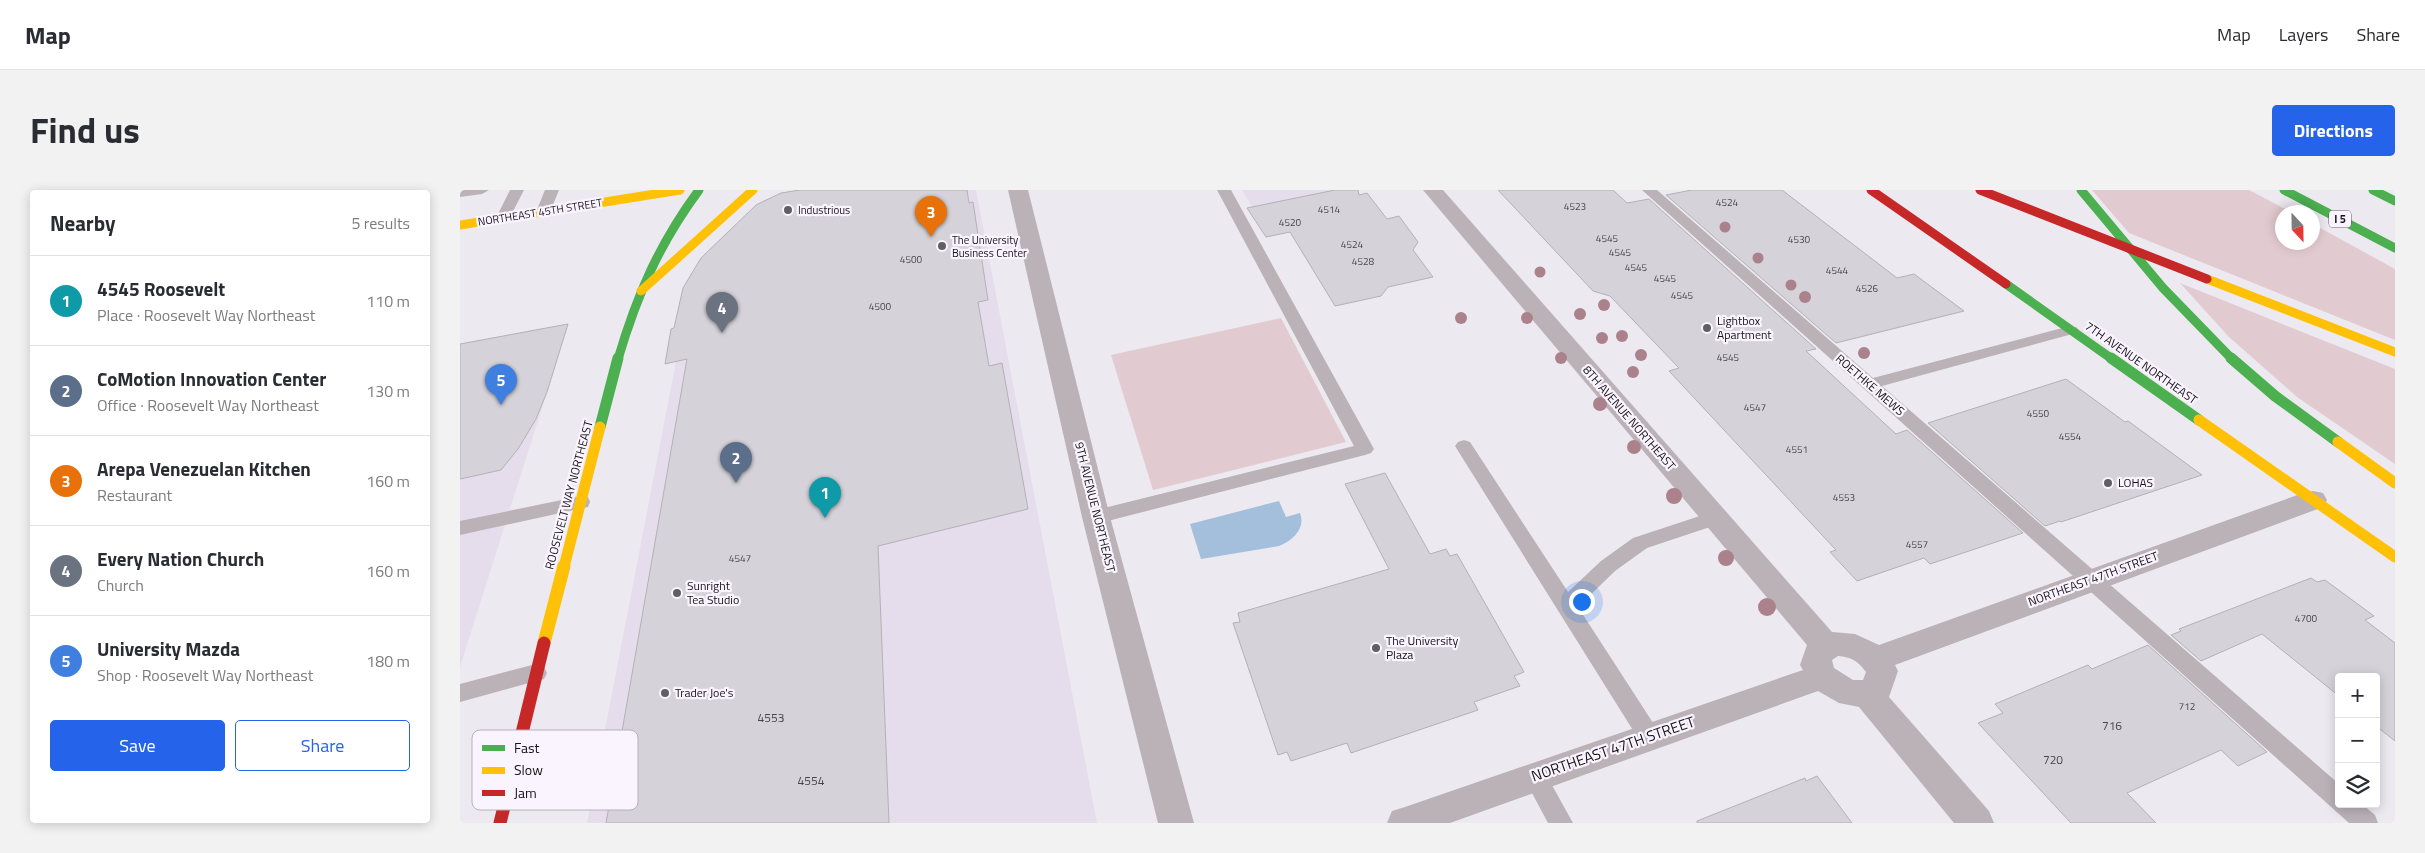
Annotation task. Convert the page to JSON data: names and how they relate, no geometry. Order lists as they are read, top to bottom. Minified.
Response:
{"streets":{"main road":["NORTHEAST 45TH STREET","I 5","7TH AVENUE NORTHEAST","ROOSEVELT WAY NORTHEAST"],"street":["8TH AVENUE NORTHEAST","9TH AVENUE NORTHEAST","NORTHEAST 47TH STREET"],"lane":["ROETHKE MEWS"]},"crossings":[["7TH AVENUE NORTHEAST","NORTHEAST 47TH STREET"],["ROETHKE MEWS","NORTHEAST 47TH STREET"],["8TH AVENUE NORTHEAST","NORTHEAST 47TH STREET"]],"places":["Industrious","The University Business Center","Lightbox Apartment","LOHAS","Sunright Tea Studio","The University Plaza","Trader Joe's"],"house_numbers":["4524","4523","4514","4520","4545","4530","4524","4545","4500","4528","4545","4544","4545","4526","4545","4500","4545","4547","4550","4554","4551","4553","4557","4547","4700","712","4553","716","720","4554"],"legend":["Fast","Slow","Jam"],"north":"bottom","page":{"header":"Map","nav":["Map","Layers","Share"],"title":"Find us","buttons":["Directions",["Save","Share"]],"heading":["Nearby","5 results"],"pins":["3","4","5","2","1"],"list":[{"mark":"1","name":"4545 Roosevelt","note":"Place · Roosevelt Way Northeast","value":"110 m"},{"mark":"2","name":"CoMotion Innovation Center","note":"Office · Roosevelt Way Northeast","value":"130 m"},{"mark":"3","name":"Arepa Venezuelan Kitchen","note":"Restaurant","value":"160 m"},{"mark":"4","name":"Every Nation Church","note":"Church","value":"160 m"},{"mark":"5","name":"University Mazda","note":"Shop · Roosevelt Way Northeast","value":"180 m"}],"map_buttons":["+","−"]}}
